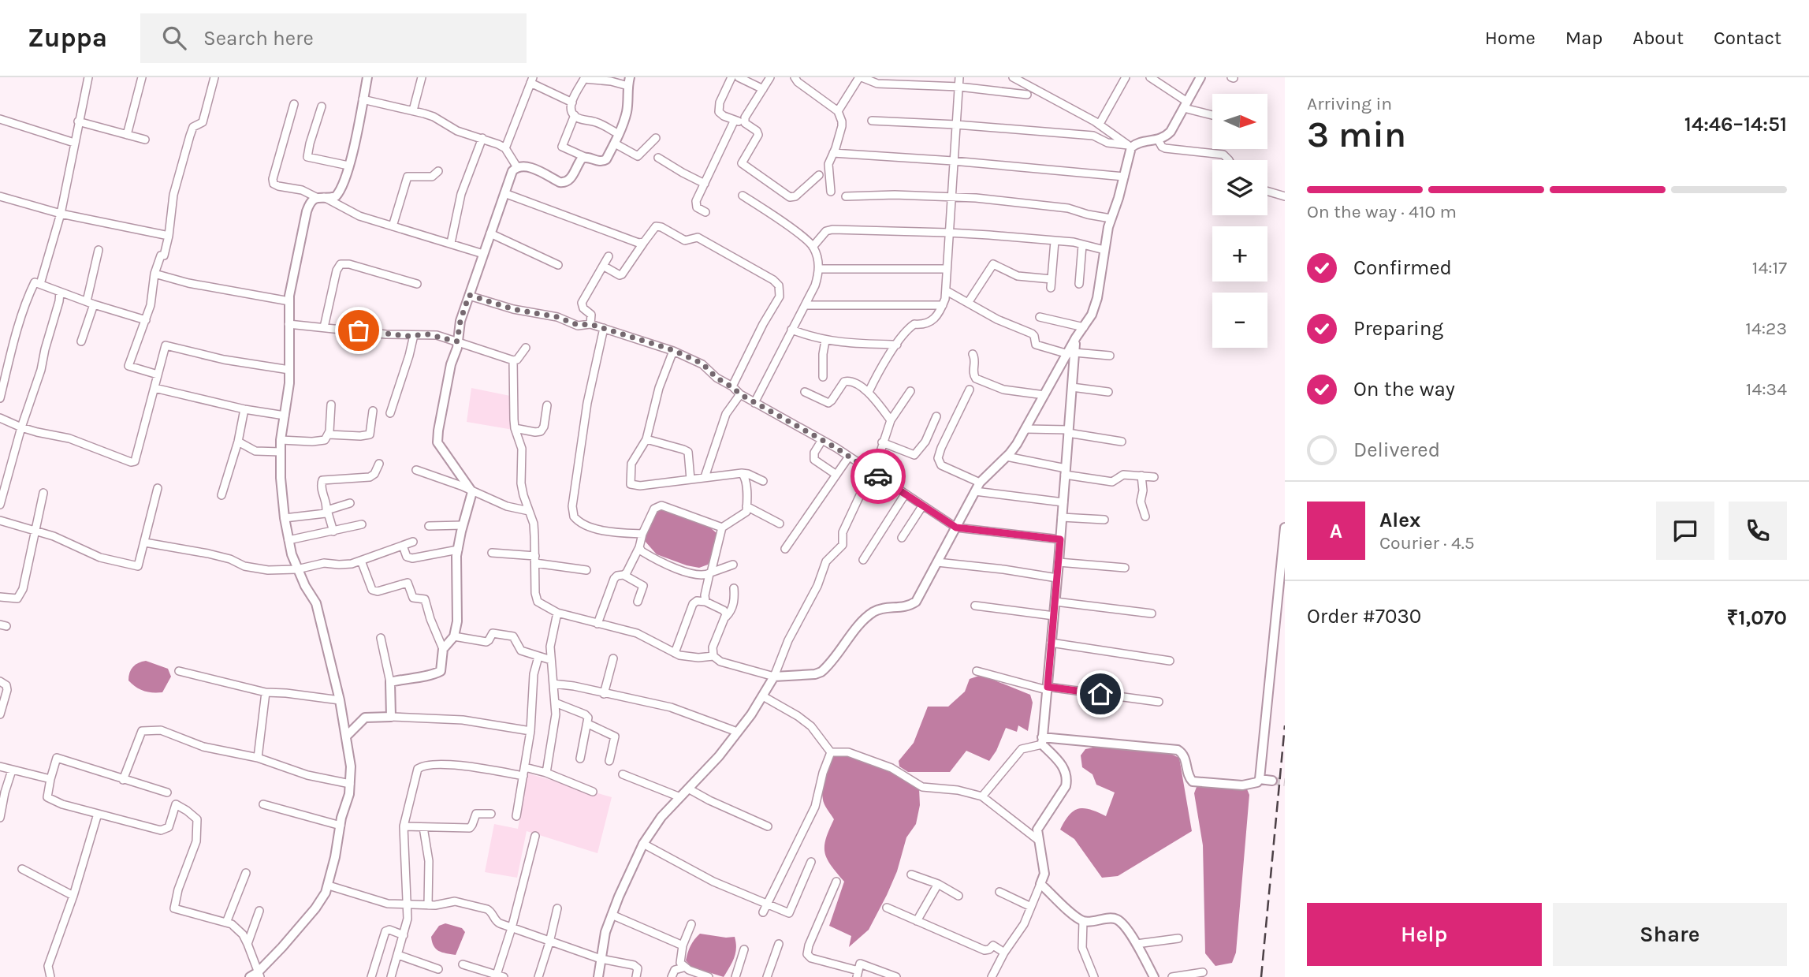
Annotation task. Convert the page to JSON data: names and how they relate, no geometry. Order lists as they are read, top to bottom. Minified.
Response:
{"north":"right","page":{"header":"Zuppa","search":"Search here","nav":["Home","Map","About","Contact"],"heading":["3 min","Arriving in","14:46–14:51"],"panel":["Alex","Courier · 4.5","Order #7030","₹1,070"],"map_buttons":["+","−"],"bar":"On the way · 410 m","list":[["Confirmed","14:17"],["Preparing","14:23"],["On the way","14:34"],"Delivered"],"round":"A","buttons":["Help","Share"]}}
